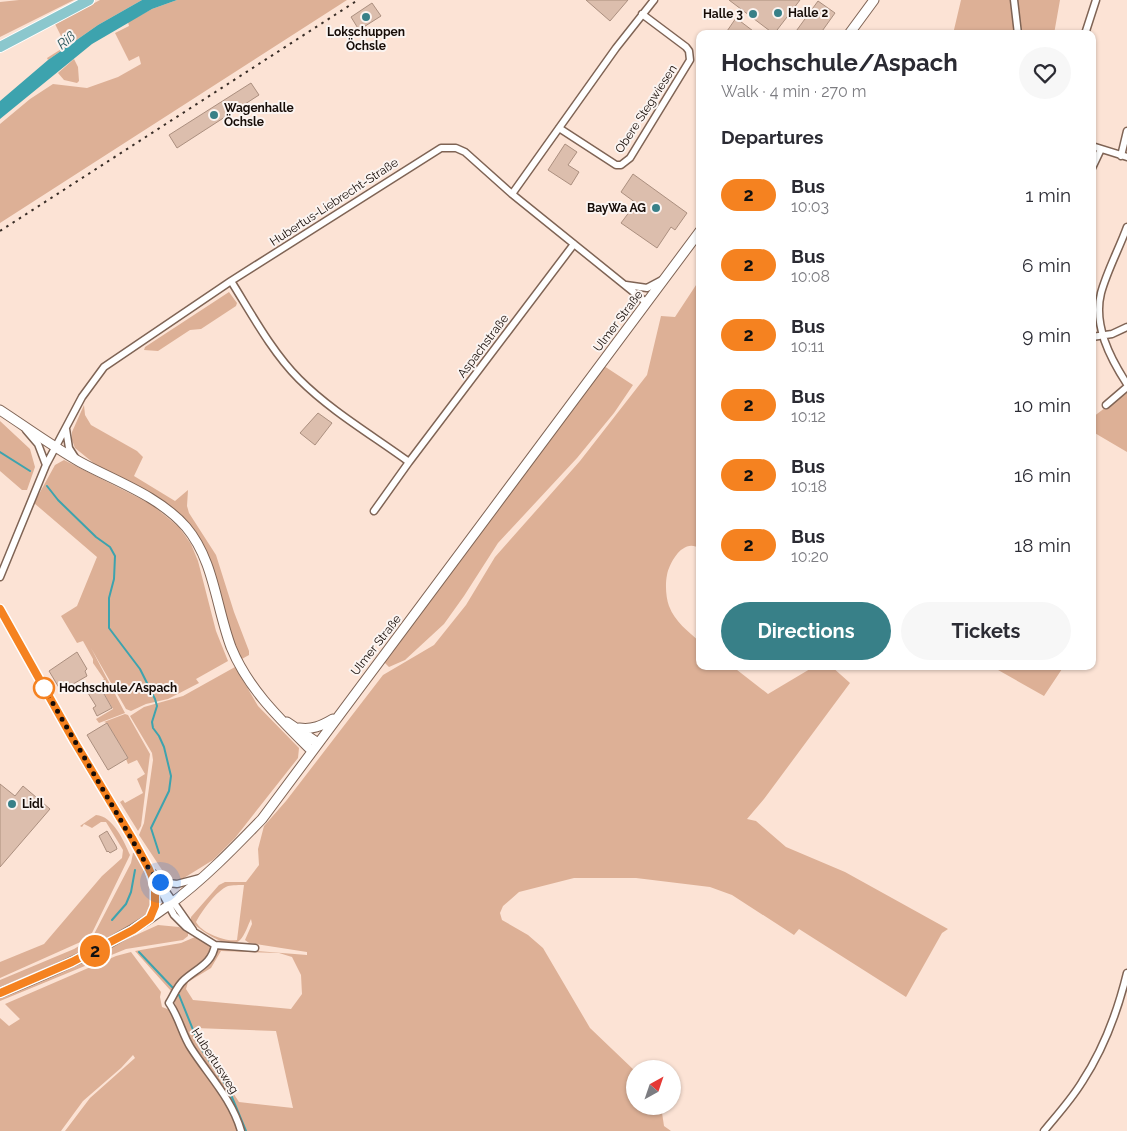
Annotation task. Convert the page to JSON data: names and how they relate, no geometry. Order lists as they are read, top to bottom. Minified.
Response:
{"streets":{"main road":["Ulmer Straße"],"street":["Obere Stegwiesen","Hubertus-Liebrecht-Straße","Aspachstraße","Hubertusweg"]},"crossings":[["Hubertus-Liebrecht-Straße","Ulmer Straße"],["Hubertus-Liebrecht-Straße","Aspachstraße"]],"water":["Riß"],"places":["Halle 2","Halle 3","Lokschuppen Öchsle","Wagenhalle Öchsle","BayWa AG","Hochschule/Aspach","Lidl"],"lines":["bus line 2"],"north":"top right","page":{"on_map":"2","heading":[["Hochschule/Aspach","Walk · 4 min · 270 m"],"Departures"],"list":[{"mark":"2","name":"Bus","note":"10:03","value":"1 min"},{"mark":"2","name":"Bus","note":"10:08","value":"6 min"},{"mark":"2","name":"Bus","note":"10:11","value":"9 min"},{"mark":"2","name":"Bus","note":"10:12","value":"10 min"},{"mark":"2","name":"Bus","note":"10:18","value":"16 min"},{"mark":"2","name":"Bus","note":"10:20","value":"18 min"}],"buttons":["Directions","Tickets"]}}
